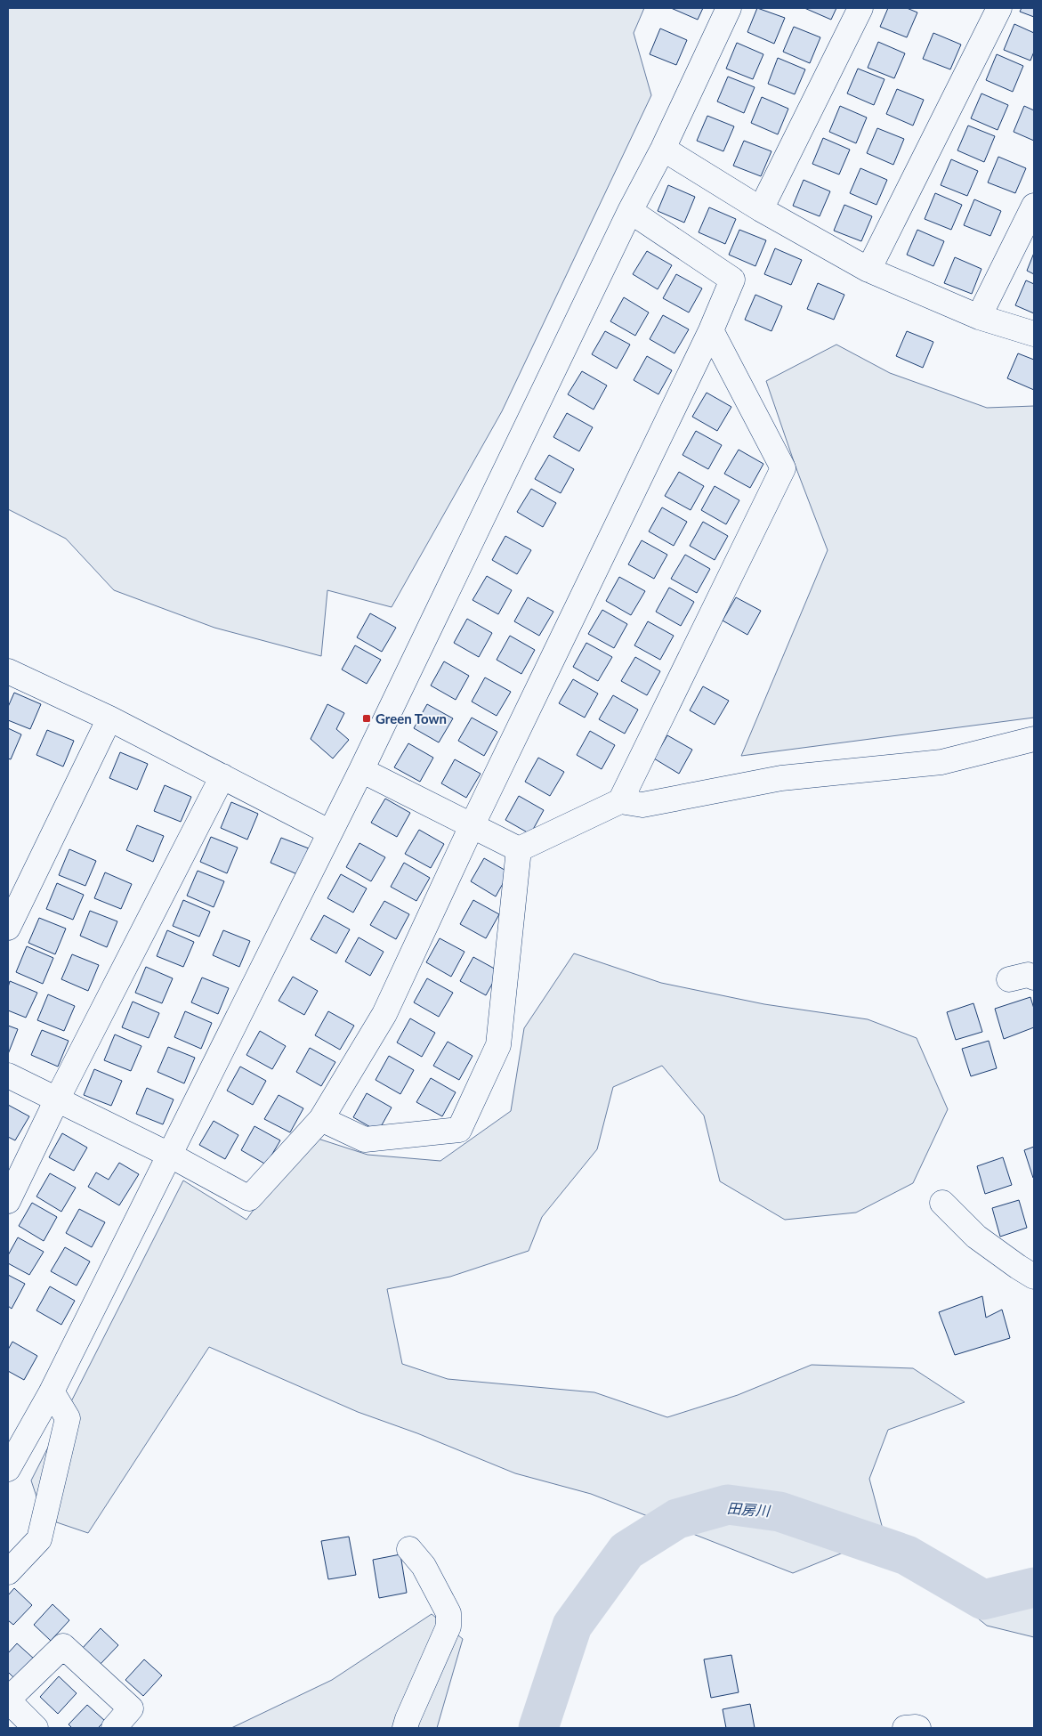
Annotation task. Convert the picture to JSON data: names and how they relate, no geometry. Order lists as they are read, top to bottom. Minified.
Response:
{"water":["田房川"],"places":{"transit":["Green Town"]}}
